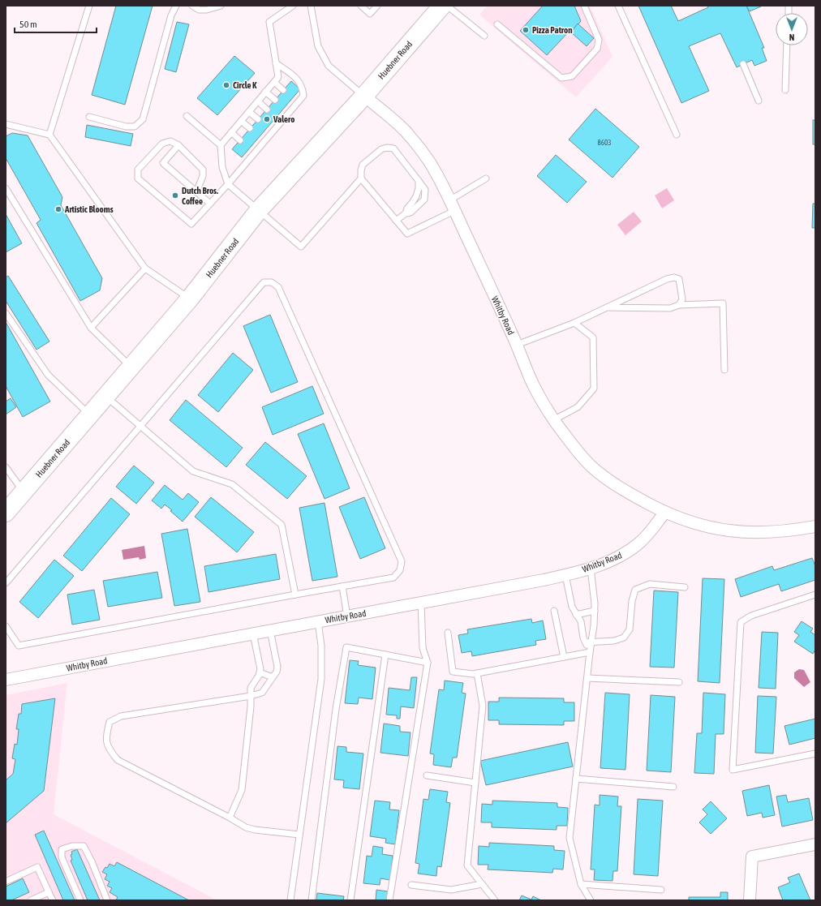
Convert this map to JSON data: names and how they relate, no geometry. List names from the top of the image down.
{
  "streets": {
    "main road": ["Huebner Road"],
    "street": ["Whitby Road"]
  },
  "crossings": [
    ["Huebner Road", "Whitby Road"]
  ],
  "places": [
    "Pizza Patron",
    "Circle K",
    "Valero",
    "Dutch Bros. Coffee",
    "Artistic Blooms"
  ],
  "house_numbers": ["8603"],
  "scale_bar": "50 m",
  "north": "bottom"
}
